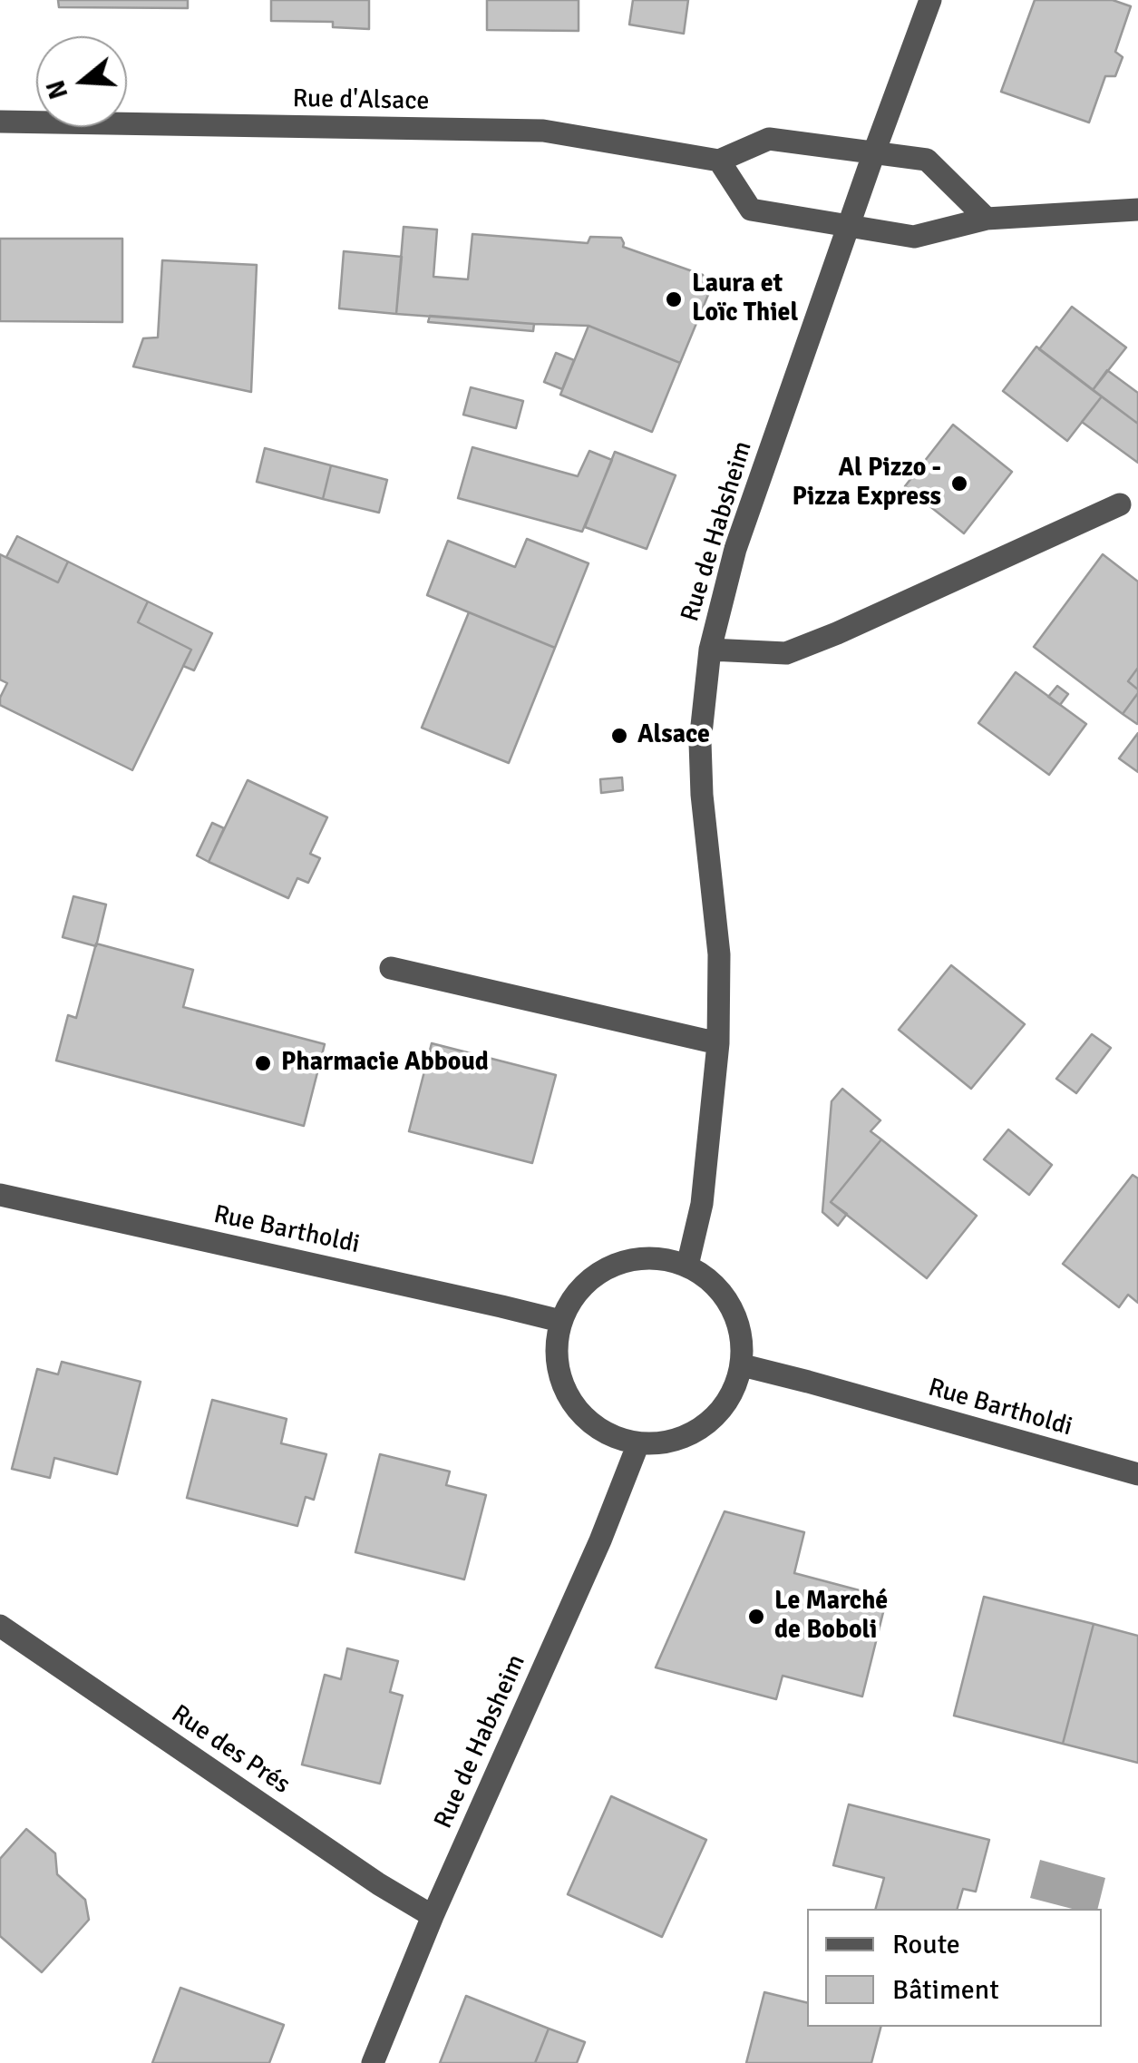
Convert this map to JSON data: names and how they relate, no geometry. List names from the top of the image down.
{
  "streets": {
    "street": [
      "Rue d'Alsace",
      "Rue de Habsheim",
      "Rue Bartholdi",
      "Rue des Prés"
    ]
  },
  "crossings": [
    ["Rue de Habsheim", "Rue Bartholdi"],
    ["Rue de Habsheim", "Rue des Prés"]
  ],
  "places": [
    "Laura et Loïc Thiel",
    "Al Pizzo - Pizza Express",
    "Alsace",
    "Pharmacie Abboud",
    "Le Marché de Boboli"
  ],
  "legend": ["Route", "Bâtiment"],
  "north": "left"
}
